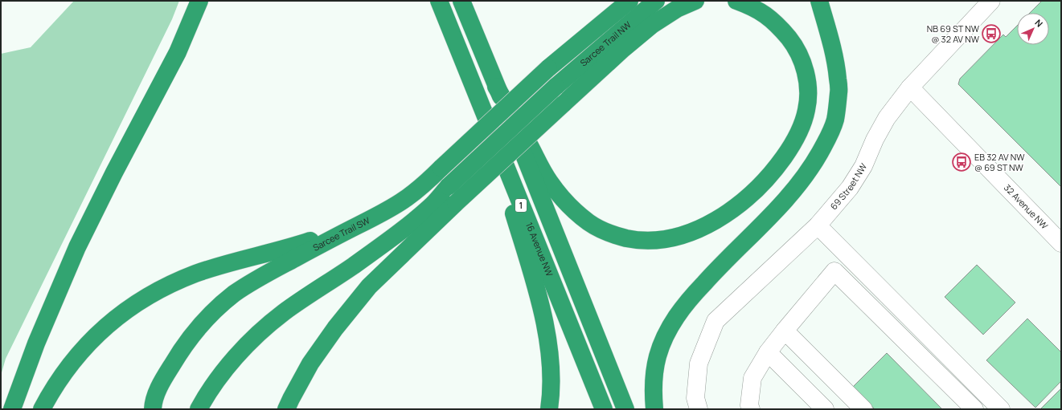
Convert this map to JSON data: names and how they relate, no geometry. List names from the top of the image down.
{
  "streets": {
    "highway": [
      "Sarcee Trail NW",
      "1",
      "Sarcee Trail SW",
      "16 Avenue NW"
    ],
    "street": ["69 Street NW", "32 Avenue NW"]
  },
  "crossings": [
    ["Sarcee Trail NW", "Sarcee Trail SW"],
    ["69 Street NW", "32 Avenue NW"]
  ],
  "places": {
    "bus stop": ["NB 69 ST NW @ 32 AV NW", "EB 32 AV NW @ 69 ST NW"]
  },
  "north": "top right"
}
